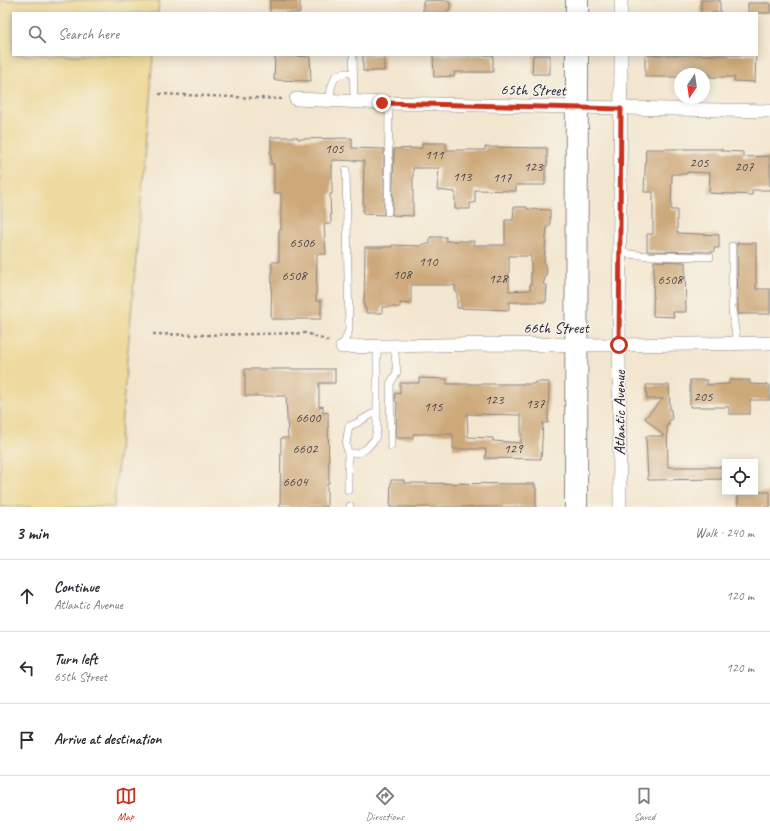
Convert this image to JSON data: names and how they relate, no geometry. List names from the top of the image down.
{
  "streets": {
    "street": ["65th Street", "66th Street", "Atlantic Avenue"]
  },
  "crossings": [
    ["65th Street", "Atlantic Avenue"],
    ["66th Street", "Atlantic Avenue"]
  ],
  "house_numbers": [
    "105",
    "111",
    "205",
    "123",
    "207",
    "113",
    "117",
    "6506",
    "110",
    "108",
    "6508",
    "128",
    "6508",
    "205",
    "123",
    "137",
    "115",
    "6600",
    "6602",
    "129",
    "6604"
  ],
  "north": "bottom",
  "page": {
    "search": "Search here",
    "heading": ["3 min", "Walk · 240 m"],
    "list": [
      ["Continue", "Atlantic Avenue", "120 m"],
      ["Turn left", "65th Street", "120 m"],
      "Arrive at destination"
    ],
    "nav": ["Map", "Directions", "Saved"]
  }
}
